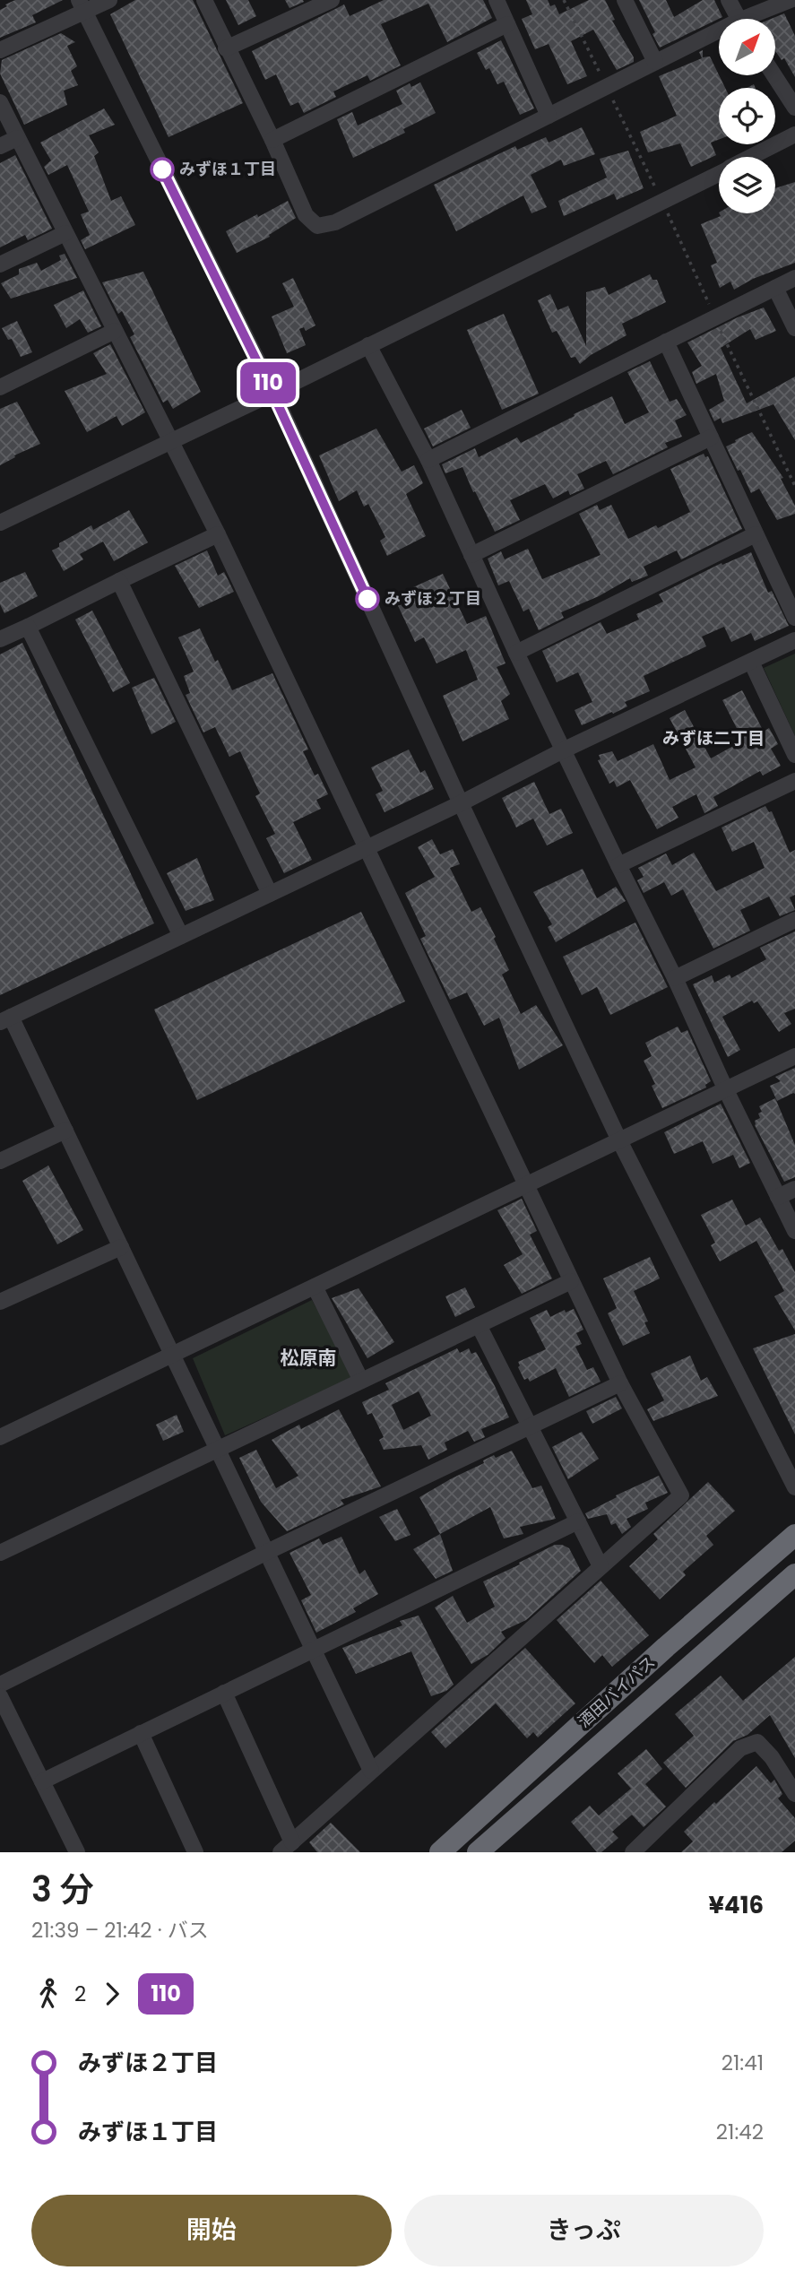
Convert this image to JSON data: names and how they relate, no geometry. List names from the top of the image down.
{
  "streets": {
    "highway": ["酒田バイパス"]
  },
  "districts": ["みずほ二丁目", "松原南"],
  "places": ["みずほ１丁目", "みずほ２丁目"],
  "lines": ["bus line 110"],
  "north": "top right",
  "page": {
    "on_map": "110",
    "heading": ["3 分", "21:39 – 21:42 · バス", "¥416"],
    "legs": ["2", "110"],
    "list": [
      {
        "name": "みずほ２丁目",
        "value": "21:41"
      },
      {
        "name": "みずほ１丁目",
        "value": "21:42"
      }
    ],
    "buttons": ["開始", "きっぷ"]
  }
}
